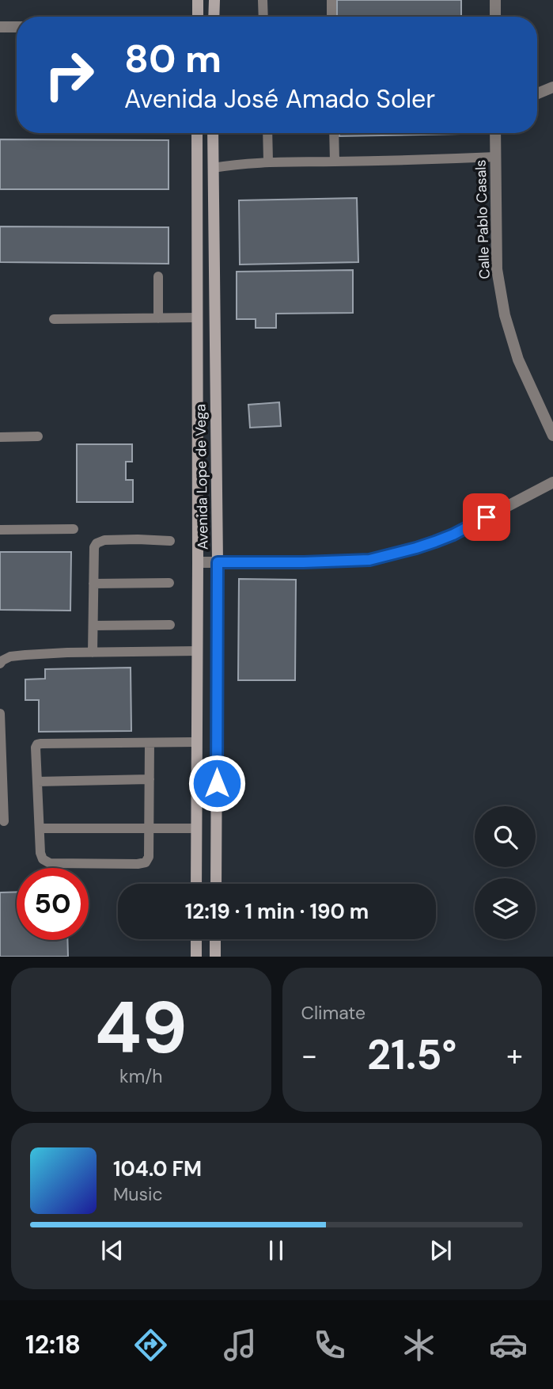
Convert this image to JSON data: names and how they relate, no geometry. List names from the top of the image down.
{
  "streets": {
    "main road": ["Avenida Lope de Vega"],
    "street": ["Calle Pablo Casals"]
  },
  "page": {
    "turn": ["80 m", "Avenida José Amado Soler"],
    "limit": "50",
    "trip": "12:19 · 1 min · 190 m",
    "tile": [
      ["49", "km/h"],
      "Climate"
    ],
    "heat": ["−", "21.5°", "+"],
    "song": ["104.0 FM", "Music"],
    "tabs": "12:18"
  }
}
